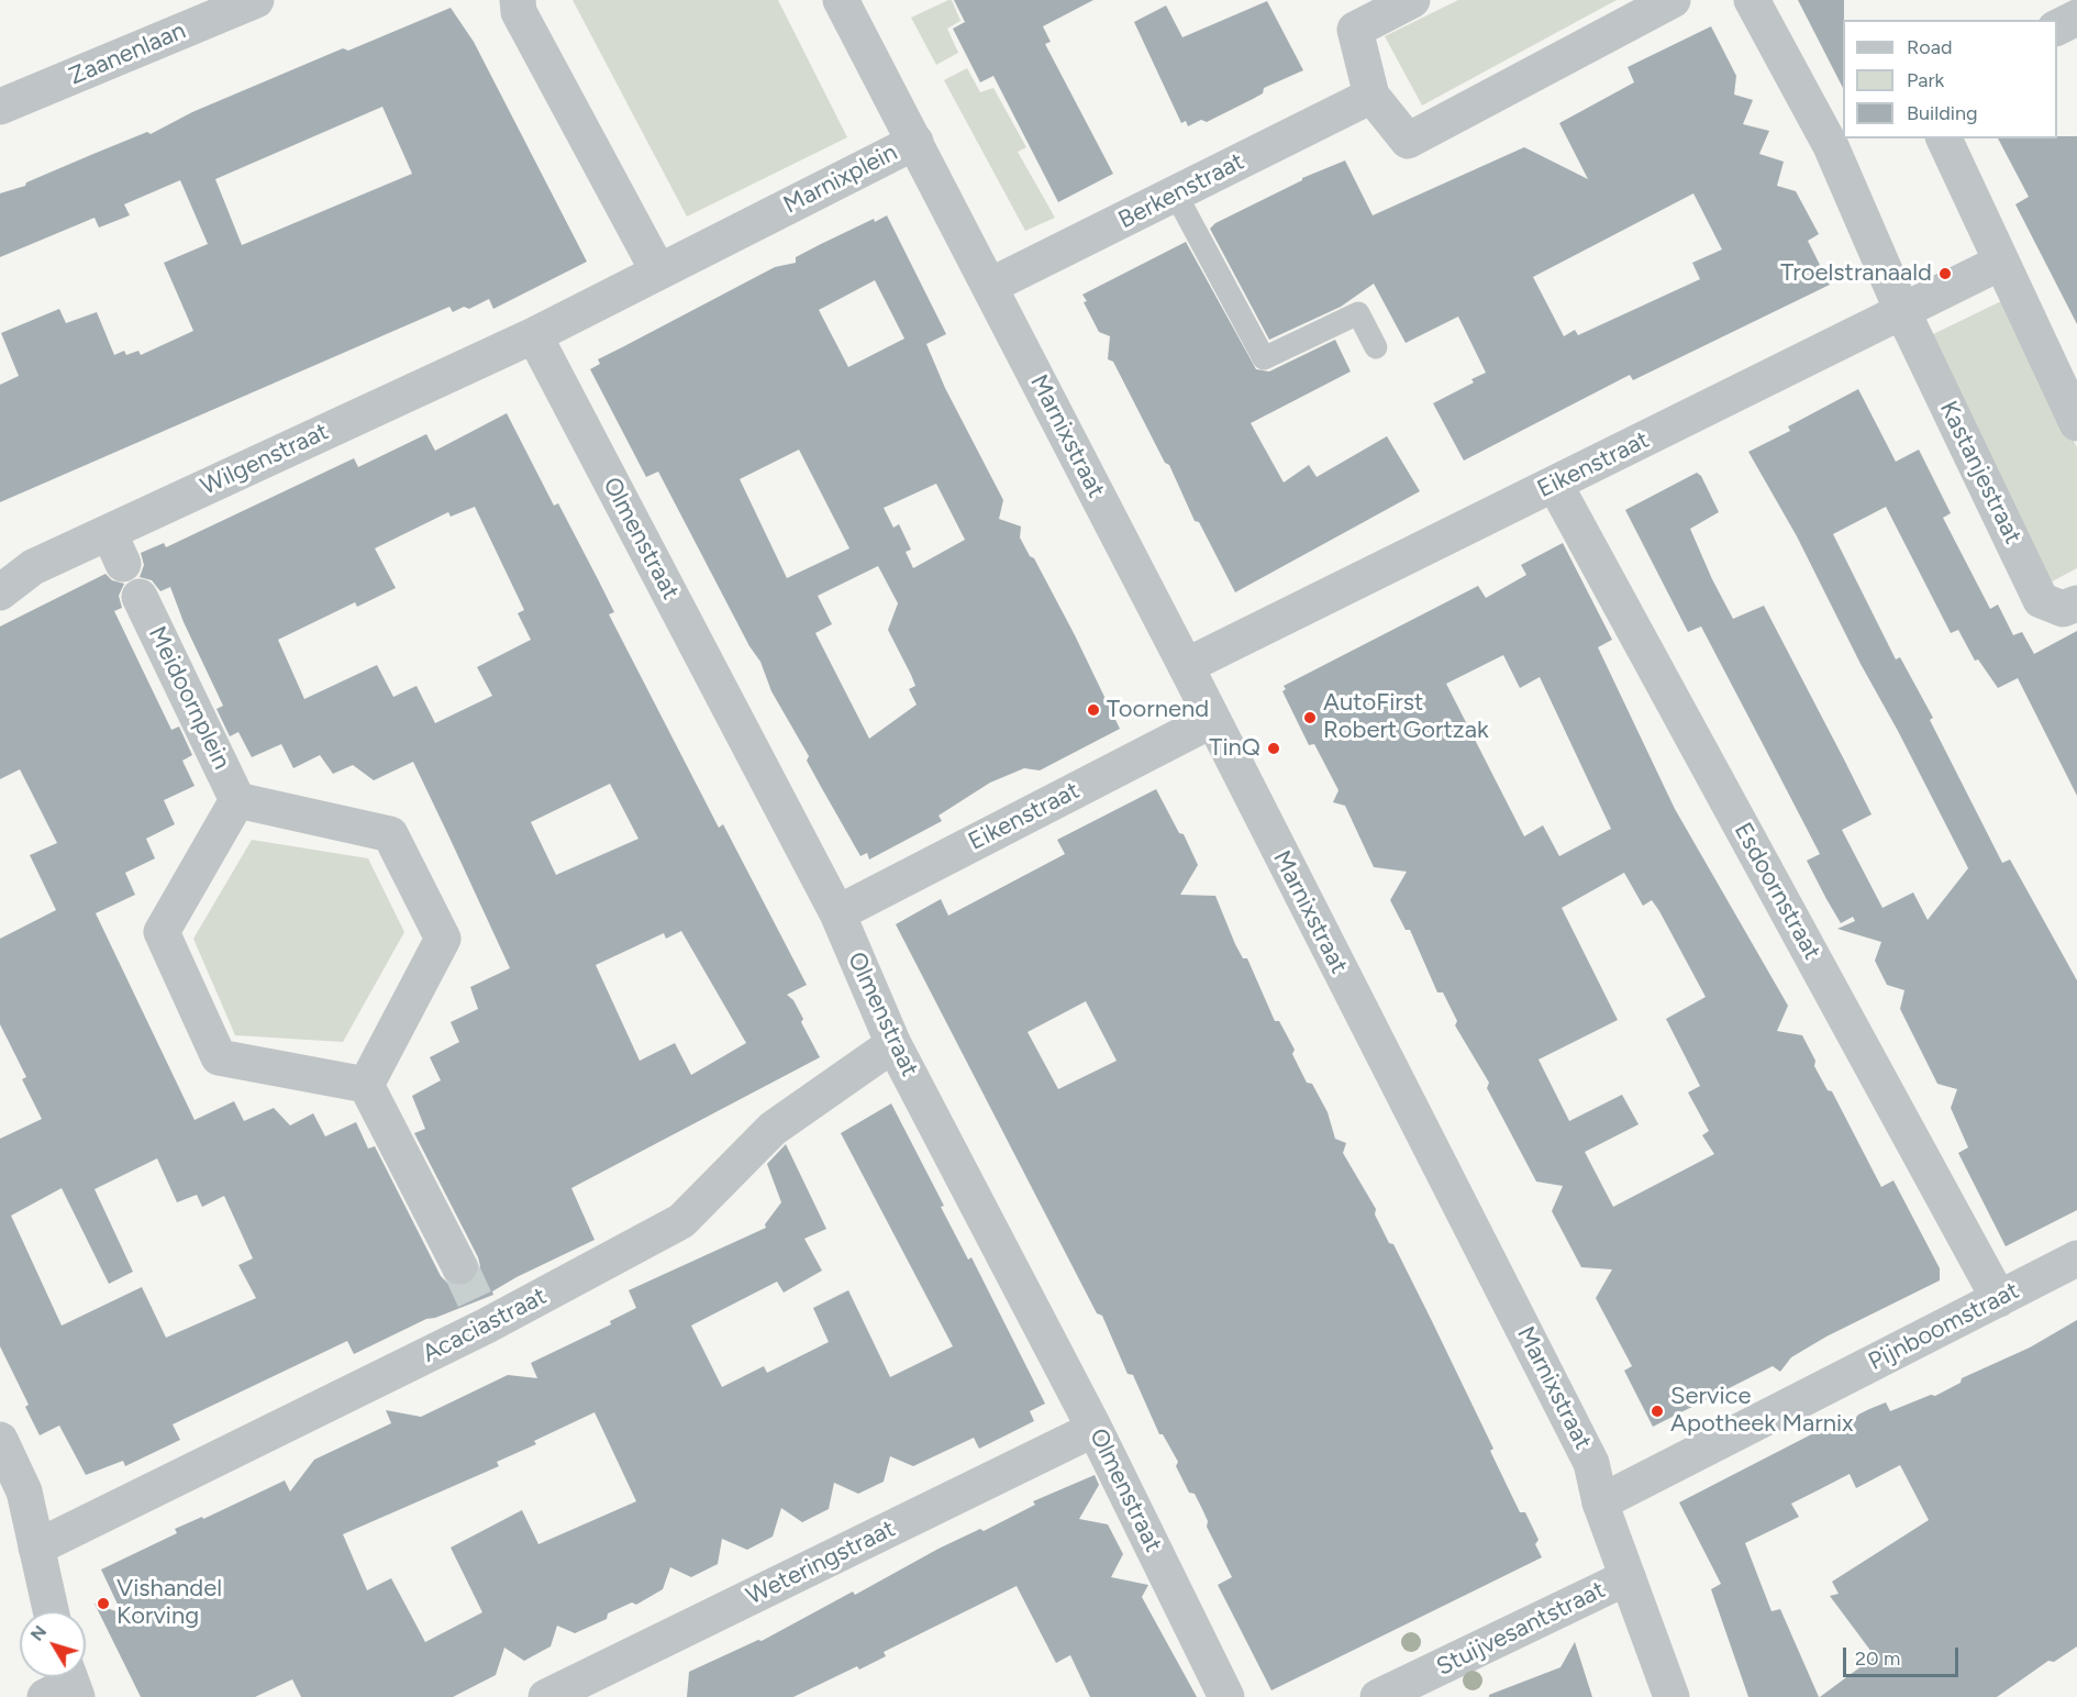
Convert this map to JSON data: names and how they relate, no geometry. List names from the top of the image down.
{
  "streets": {
    "street": [
      "Zaanenlaan",
      "Marnixplein",
      "Berkenstraat",
      "Marnixstraat",
      "Wilgenstraat",
      "Eikenstraat",
      "Kastanjestraat",
      "Olmenstraat",
      "Meidoornplein",
      "Esdoornstraat",
      "Acaciastraat",
      "Pijnboomstraat",
      "Weteringstraat",
      "Stuijvesantstraat"
    ]
  },
  "crossings": [
    ["Marnixplein", "Marnixstraat"],
    ["Marnixplein", "Wilgenstraat"],
    ["Marnixplein", "Olmenstraat"],
    ["Berkenstraat", "Marnixstraat"],
    ["Marnixstraat", "Eikenstraat"],
    ["Marnixstraat", "Pijnboomstraat"],
    ["Marnixstraat", "Stuijvesantstraat"],
    ["Wilgenstraat", "Olmenstraat"],
    ["Eikenstraat", "Kastanjestraat"],
    ["Eikenstraat", "Olmenstraat"],
    ["Eikenstraat", "Esdoornstraat"],
    ["Olmenstraat", "Acaciastraat"],
    ["Olmenstraat", "Weteringstraat"],
    ["Esdoornstraat", "Pijnboomstraat"]
  ],
  "places": [
    "Troelstranaald",
    "Toornend",
    "AutoFirst Robert Gortzak",
    "TinQ",
    "Service Apotheek Marnix",
    "Vishandel Korving"
  ],
  "legend": ["Road", "Park", "Building"],
  "scale_bar": "20 m",
  "north": "top left"
}
